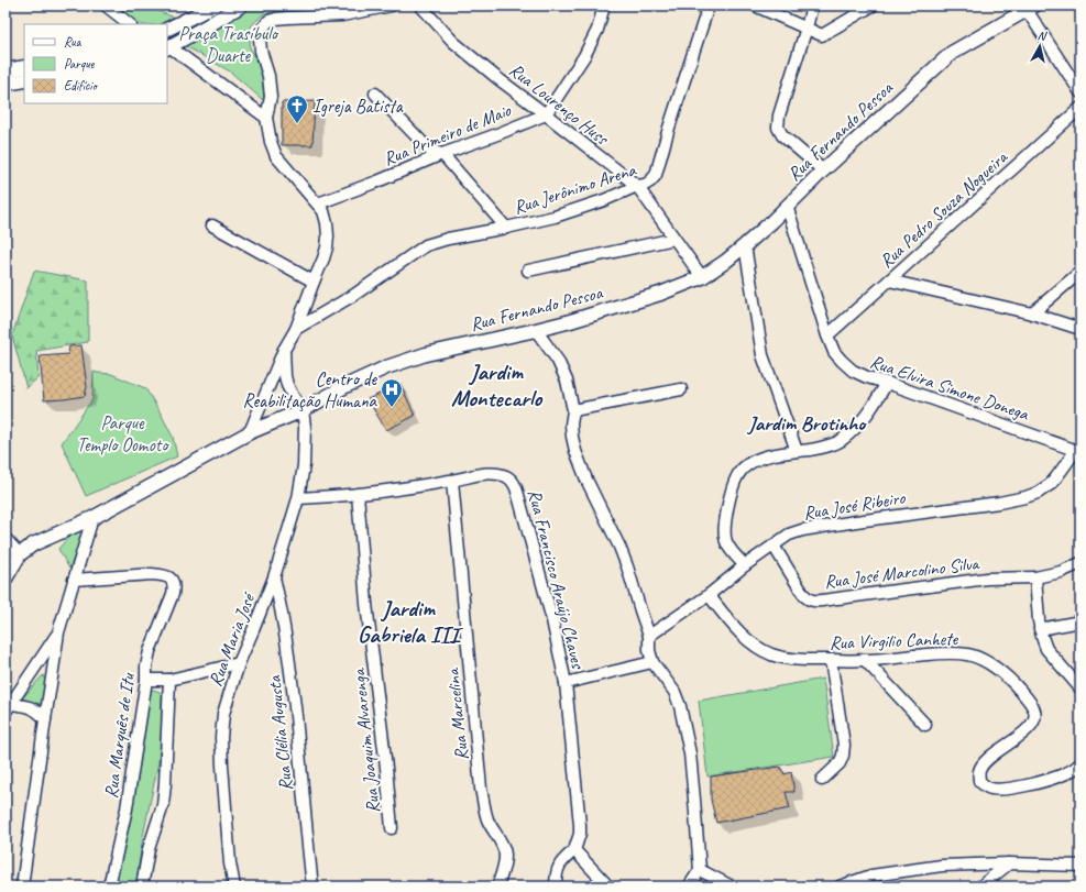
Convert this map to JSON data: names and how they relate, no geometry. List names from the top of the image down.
{
  "streets": {
    "main road": ["Rua Fernando Pessoa"],
    "street": [
      "Rua Lourenço Huss",
      "Rua Primeiro de Maio",
      "Rua Jerônimo Arena",
      "Rua Pedro Souza Nogueira",
      "Rua Elvira Simone Donega",
      "Rua José Ribeiro",
      "Rua José Marcolino Silva",
      "Rua Francisco Araújo Chaves",
      "Rua Maria José",
      "Rua Virgilio Canhete",
      "Rua Marcelina",
      "Rua Clélia Augusta",
      "Rua Marquês de Itu",
      "Rua Joaquim Alvarenga"
    ]
  },
  "crossings": [
    ["Rua Lourenço Huss", "Rua Fernando Pessoa"],
    ["Rua Lourenço Huss", "Rua Primeiro de Maio"],
    ["Rua Lourenço Huss", "Rua Jerônimo Arena"],
    ["Rua Fernando Pessoa", "Rua Elvira Simone Donega"],
    ["Rua Fernando Pessoa", "Rua Maria José"],
    ["Rua Pedro Souza Nogueira", "Rua Elvira Simone Donega"],
    ["Rua Elvira Simone Donega", "Rua José Ribeiro"],
    ["Rua José Ribeiro", "Rua José Marcolino Silva"],
    ["Rua José Ribeiro", "Rua Virgilio Canhete"],
    ["Rua Francisco Araújo Chaves", "Rua Maria José"],
    ["Rua Francisco Araújo Chaves", "Rua Marcelina"],
    ["Rua Francisco Araújo Chaves", "Rua Joaquim Alvarenga"],
    ["Rua Maria José", "Rua Clélia Augusta"]
  ],
  "districts": ["Jardim Montecarlo", "Jardim Brotinho", "Jardim Gabriela III"],
  "parks": ["Praça Trasíbulo Duarte", "Parque Templo Oomoto"],
  "places": {
    "church": ["Igreja Batista"],
    "hospital": ["Centro de Reabilitação Humana"]
  },
  "legend": ["Rua", "Parque", "Edifício"],
  "north": "top"
}
